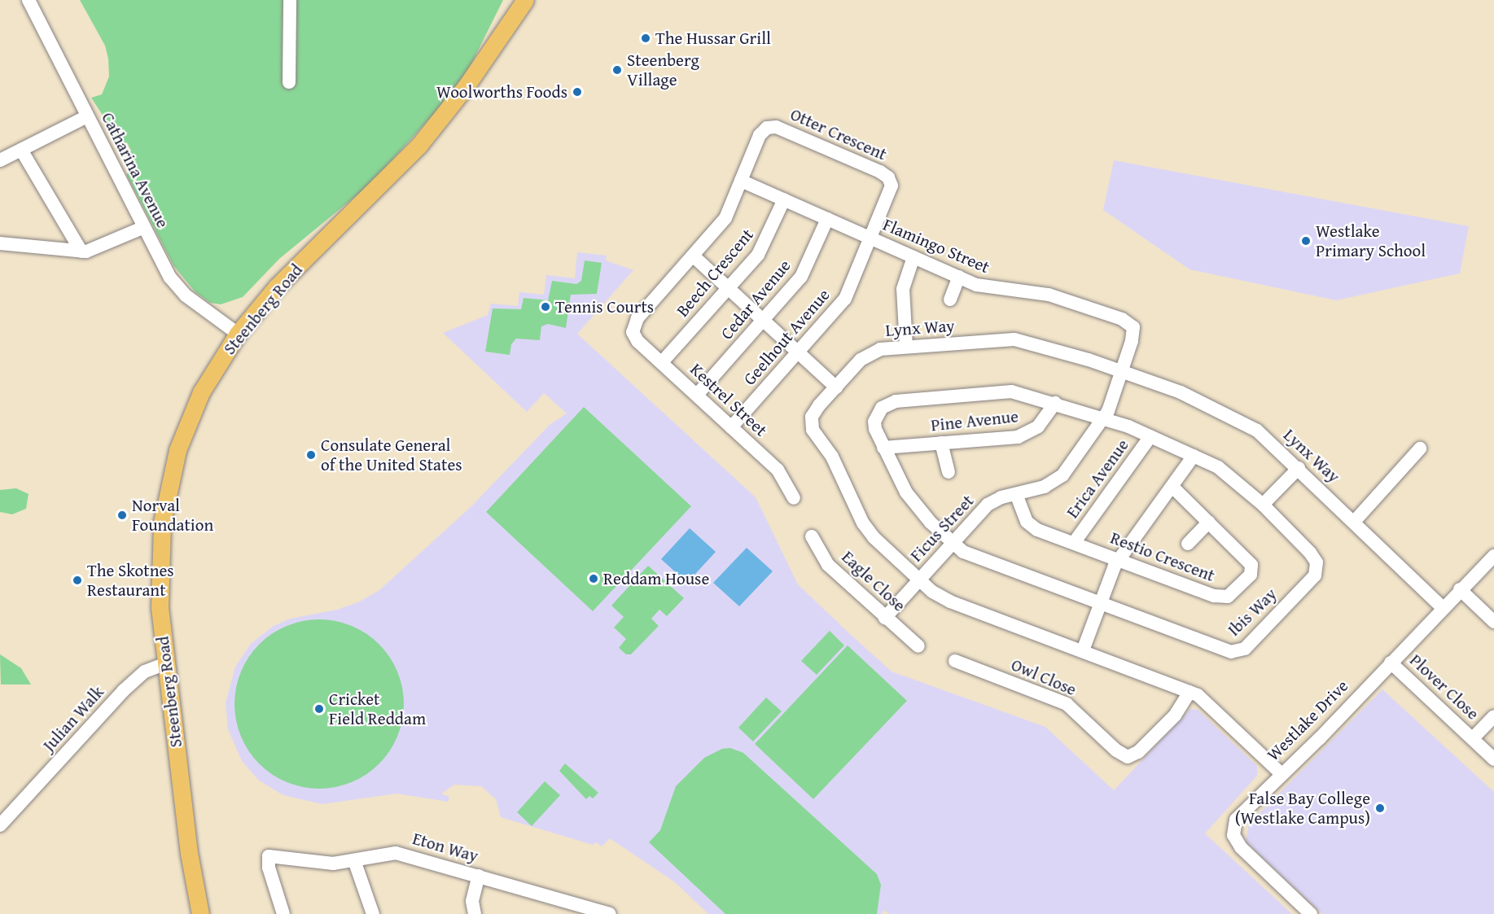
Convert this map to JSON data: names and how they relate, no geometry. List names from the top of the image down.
{
  "streets": {
    "main road": ["Steenberg Road"],
    "street": [
      "Otter Crescent",
      "Catharina Avenue",
      "Flamingo Street",
      "Beech Crescent",
      "Cedar Avenue",
      "Lynx Way",
      "Geelhout Avenue",
      "Kestrel Street",
      "Pine Avenue",
      "Erica Avenue",
      "Ficus Street",
      "Restio Crescent",
      "Eagle Close",
      "Ibis Way",
      "Owl Close",
      "Plover Close",
      "Julian Walk",
      "Westlake Drive",
      "Eton Way"
    ]
  },
  "crossings": [
    ["Otter Crescent", "Flamingo Street"],
    ["Otter Crescent", "Geelhout Avenue"],
    ["Catharina Avenue", "Steenberg Road"],
    ["Flamingo Street", "Beech Crescent"],
    ["Flamingo Street", "Cedar Avenue"],
    ["Flamingo Street", "Lynx Way"],
    ["Flamingo Street", "Geelhout Avenue"],
    ["Flamingo Street", "Ficus Street"],
    ["Beech Crescent", "Kestrel Street"],
    ["Cedar Avenue", "Kestrel Street"],
    ["Steenberg Road", "Julian Walk"],
    ["Lynx Way", "Ficus Street"],
    ["Lynx Way", "Owl Close"],
    ["Lynx Way", "Westlake Drive"],
    ["Geelhout Avenue", "Kestrel Street"],
    ["Pine Avenue", "Ibis Way"],
    ["Erica Avenue", "Restio Crescent"],
    ["Erica Avenue", "Ibis Way"],
    ["Ficus Street", "Restio Crescent"],
    ["Ficus Street", "Eagle Close"],
    ["Ficus Street", "Ibis Way"],
    ["Plover Close", "Westlake Drive"]
  ],
  "places": [
    "The Hussar Grill",
    "Steenberg Village",
    "Woolworths Foods",
    "Westlake Primary School",
    "Tennis Courts",
    "Consulate General of the United States",
    "Norval Foundation",
    "Reddam House",
    "The Skotnes Restaurant",
    "Cricket Field Reddam",
    "False Bay College (Westlake Campus)"
  ]
}
